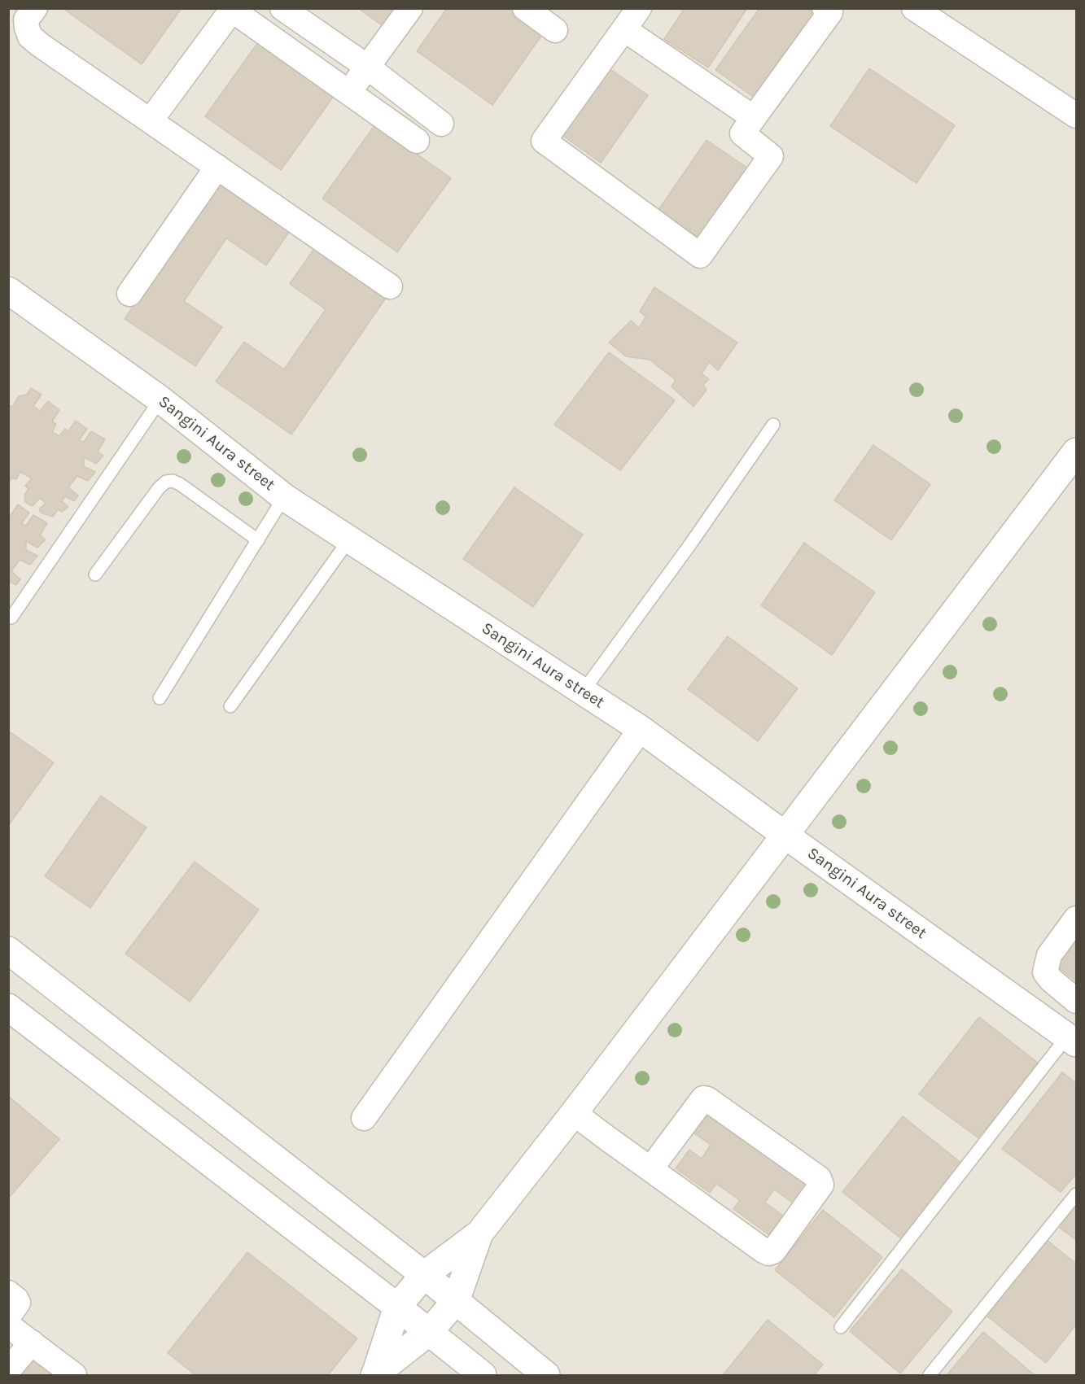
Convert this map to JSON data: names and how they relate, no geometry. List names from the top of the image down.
{
  "streets": {
    "street": ["Sangini Aura street"]
  }
}
